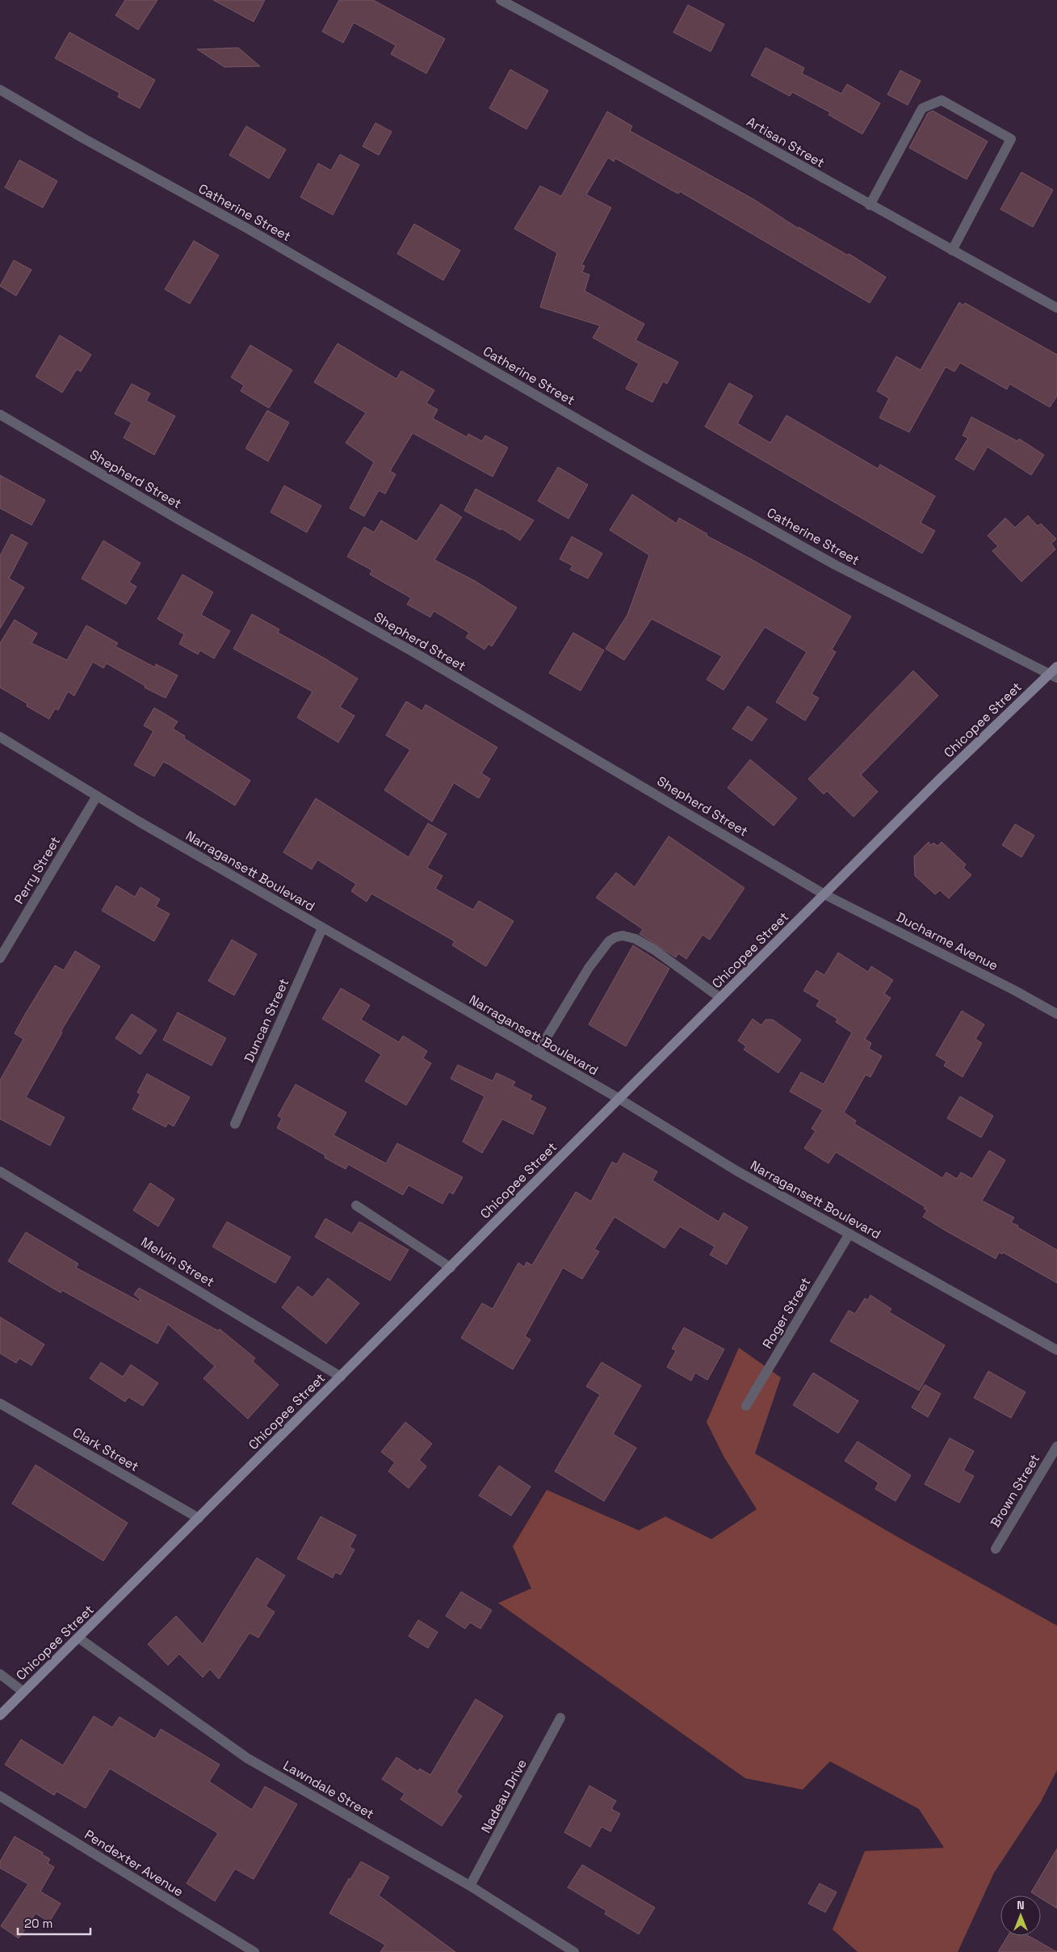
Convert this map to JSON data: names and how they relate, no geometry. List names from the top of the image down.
{
  "streets": {
    "main road": ["Chicopee Street"],
    "street": [
      "Artisan Street",
      "Catherine Street",
      "Shepherd Street",
      "Perry Street",
      "Narragansett Boulevard",
      "Ducharme Avenue",
      "Duncan Street",
      "Melvin Street",
      "Roger Street",
      "Clark Street",
      "Brown Street",
      "Lawndale Street",
      "Nadeau Drive",
      "Pendexter Avenue"
    ]
  },
  "crossings": [
    ["Catherine Street", "Chicopee Street"],
    ["Shepherd Street", "Chicopee Street"],
    ["Shepherd Street", "Ducharme Avenue"],
    ["Chicopee Street", "Narragansett Boulevard"],
    ["Chicopee Street", "Ducharme Avenue"],
    ["Chicopee Street", "Melvin Street"],
    ["Chicopee Street", "Clark Street"],
    ["Chicopee Street", "Lawndale Street"],
    ["Perry Street", "Narragansett Boulevard"],
    ["Narragansett Boulevard", "Duncan Street"],
    ["Narragansett Boulevard", "Roger Street"],
    ["Lawndale Street", "Nadeau Drive"]
  ],
  "scale_bar": "20 m",
  "north": "top"
}
